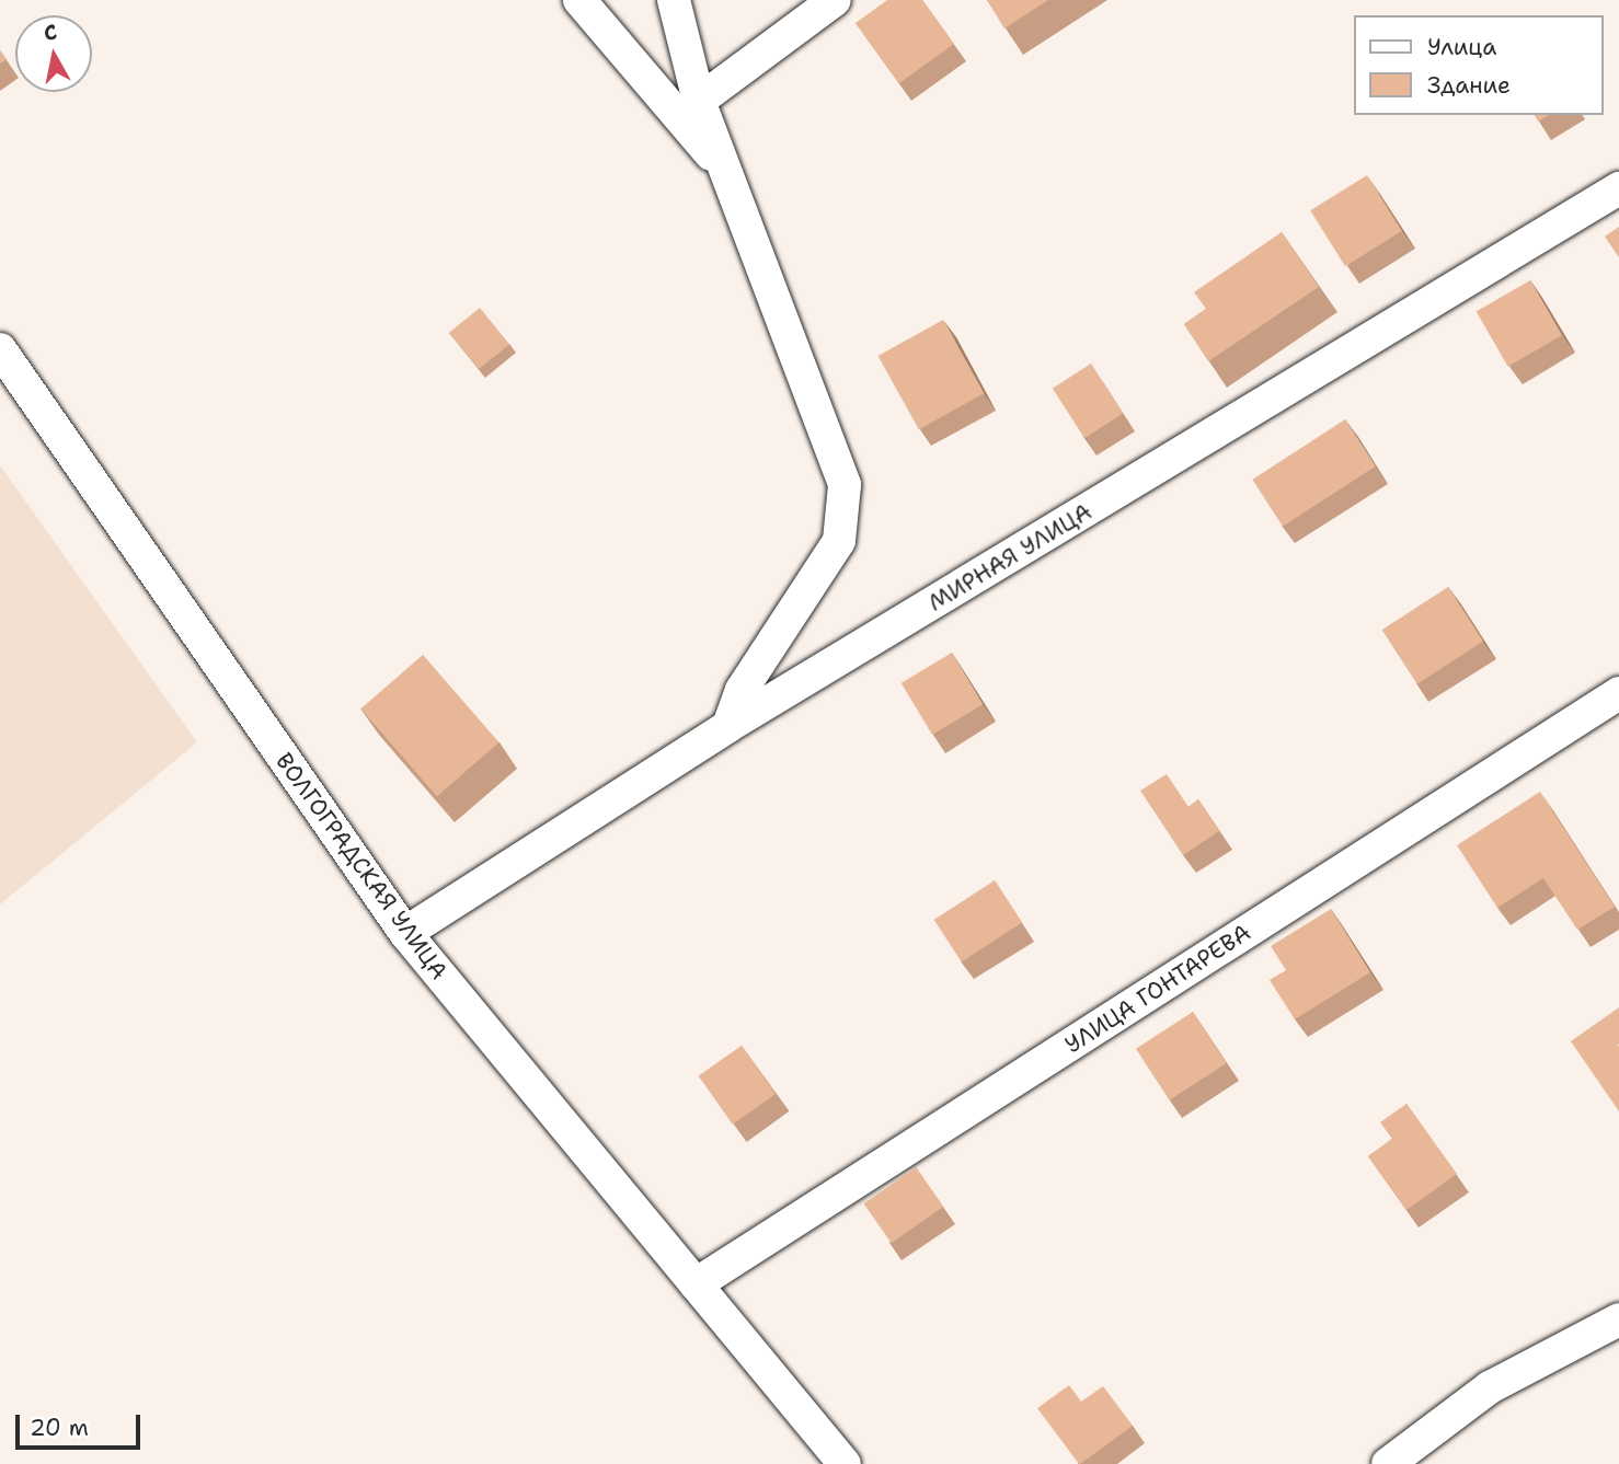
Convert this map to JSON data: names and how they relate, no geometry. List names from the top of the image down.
{
  "streets": {
    "street": ["МИРНАЯ УЛИЦА", "ВОЛГОГРАДСКАЯ УЛИЦА", "УЛИЦА ГОНТАРЕВА"]
  },
  "crossings": [
    ["МИРНАЯ УЛИЦА", "ВОЛГОГРАДСКАЯ УЛИЦА"],
    ["ВОЛГОГРАДСКАЯ УЛИЦА", "УЛИЦА ГОНТАРЕВА"]
  ],
  "legend": ["Улица", "Здание"],
  "scale_bar": "20 m",
  "north": "top"
}
